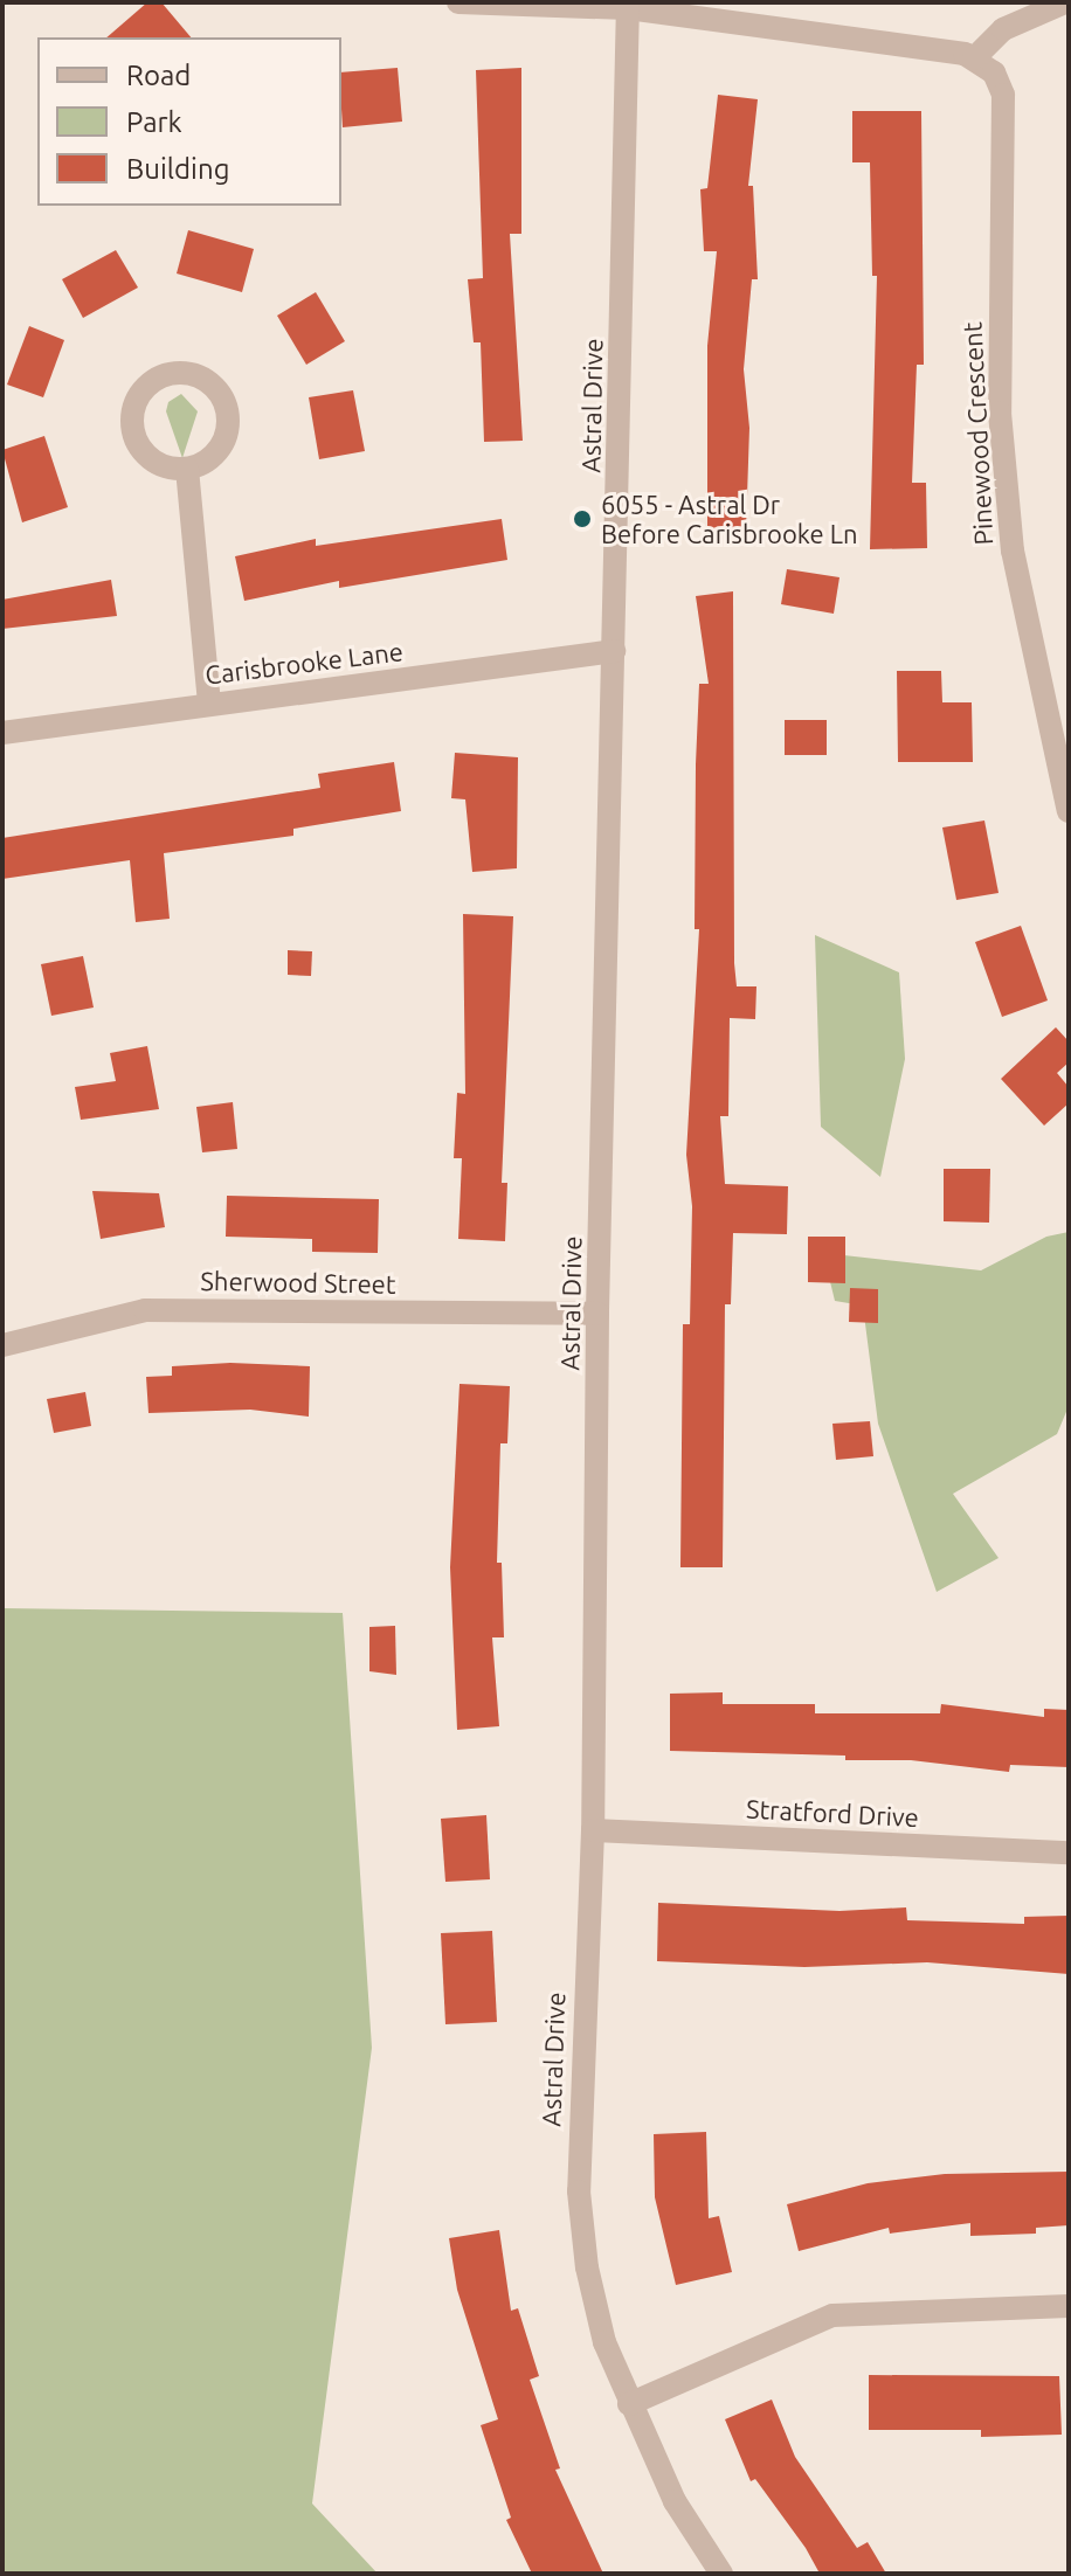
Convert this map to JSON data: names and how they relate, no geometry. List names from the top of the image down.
{
  "streets": {
    "street": [
      "Astral Drive",
      "Pinewood Crescent",
      "Carisbrooke Lane",
      "Sherwood Street",
      "Stratford Drive"
    ]
  },
  "crossings": [
    ["Astral Drive", "Carisbrooke Lane"],
    ["Astral Drive", "Sherwood Street"],
    ["Astral Drive", "Stratford Drive"]
  ],
  "places": ["6055 - Astral Dr Before Carisbrooke Ln"],
  "legend": ["Road", "Park", "Building"]
}
